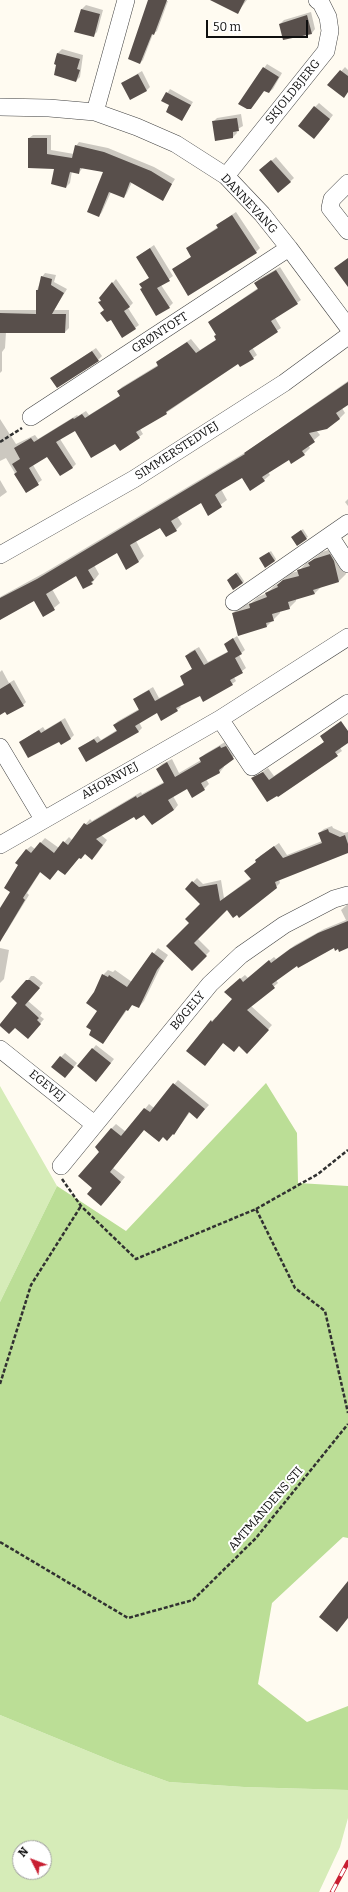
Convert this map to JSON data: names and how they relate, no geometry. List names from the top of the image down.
{
  "streets": {
    "street": [
      "SKJOLDBJERG",
      "DANNEVANG",
      "GRØNTOFT",
      "SIMMERSTEDVEJ",
      "AHORNVEJ",
      "BØGELY",
      "EGEVEJ"
    ],
    "path": ["AMTMANDENS STI"]
  },
  "crossings": [
    ["SKJOLDBJERG", "DANNEVANG"],
    ["DANNEVANG", "GRØNTOFT"],
    ["BØGELY", "EGEVEJ"]
  ],
  "scale_bar": "50 m",
  "north": "top left"
}
